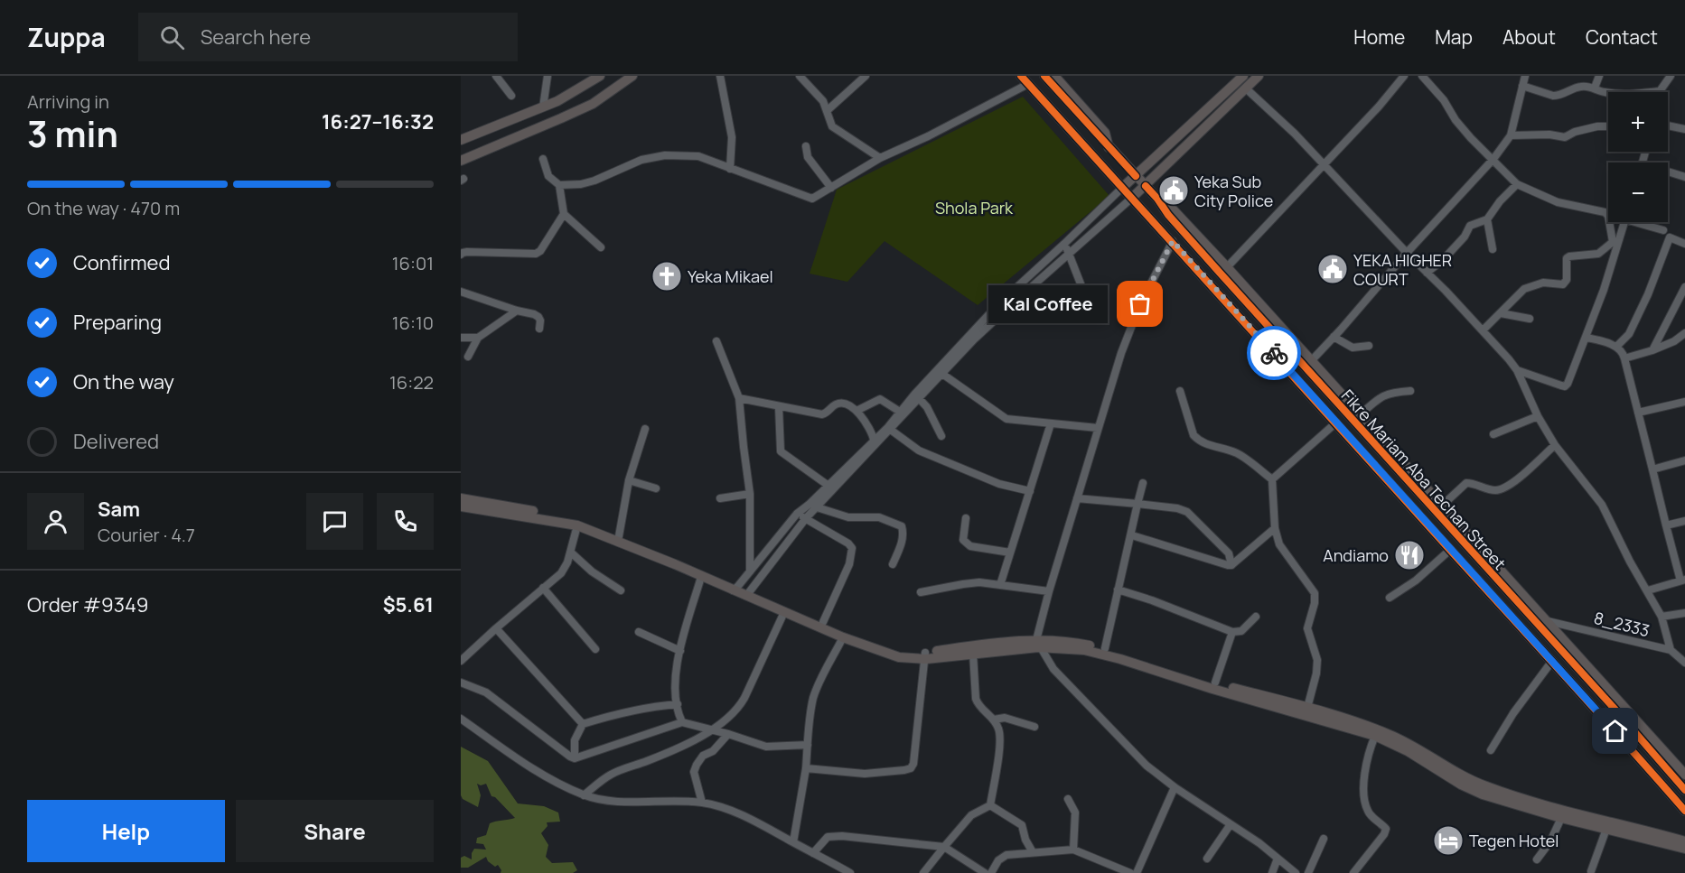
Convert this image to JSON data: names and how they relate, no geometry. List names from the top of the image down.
{
  "streets": {
    "main road": ["Fikre Mariam Aba Techan Street"],
    "street": ["8_2333"]
  },
  "parks": ["Shola Park"],
  "places": {
    "public building": ["Yeka Sub City Police", "YEKA HIGHER COURT"],
    "church": ["Yeka Mikael"],
    "other": ["Kal Coffee"],
    "restaurant": ["Andiamo"],
    "hotel": ["Tegen Hotel"]
  },
  "page": {
    "header": "Zuppa",
    "search": "Search here",
    "nav": [
      "Home",
      "Map",
      "About",
      "Contact"
    ],
    "heading": ["3 min", "Arriving in", "16:27–16:32"],
    "panel": [
      "Sam",
      "Courier · 4.7",
      "Order #9349",
      "$5.61"
    ],
    "map_buttons": ["+", "−"],
    "bar": "On the way · 470 m",
    "list": [
      ["Confirmed", "16:01"],
      ["Preparing", "16:10"],
      ["On the way", "16:22"],
      "Delivered"
    ],
    "bubble": "Kal Coffee",
    "buttons": ["Help", "Share"]
  }
}
